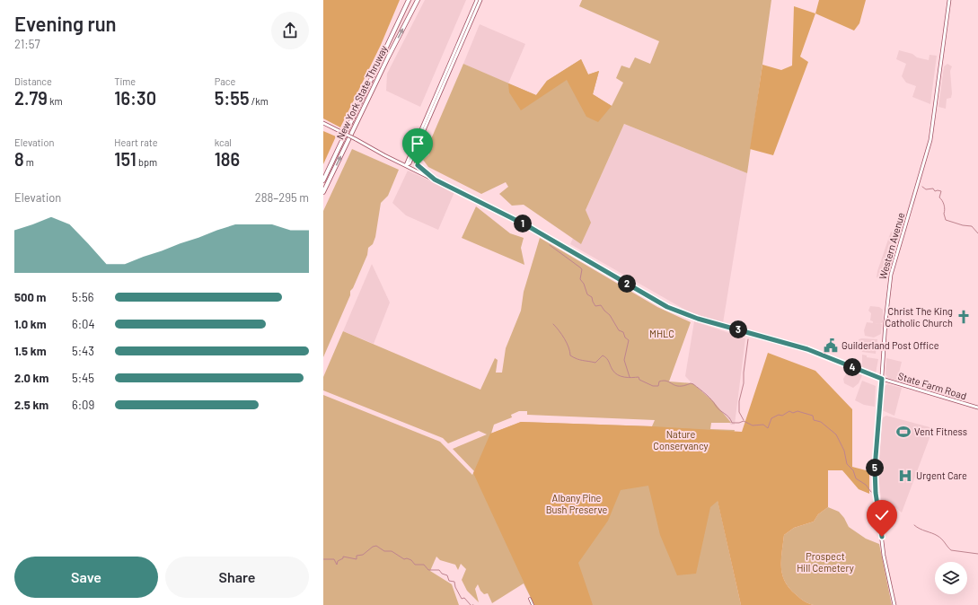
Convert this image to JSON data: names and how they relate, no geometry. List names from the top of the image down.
{
  "streets": {
    "highway": ["New York State Thruway"],
    "main road": ["Western Avenue", "State Farm Road"]
  },
  "crossings": [
    ["Western Avenue", "State Farm Road"]
  ],
  "parks": [
    "MHLC",
    "Nature Conservancy",
    "Albany Pine Bush Preserve",
    "Prospect Hill Cemetery"
  ],
  "places": {
    "church": ["Christ The King Catholic Church"],
    "public building": ["Guilderland Post Office"],
    "sports": ["Vent Fitness"],
    "hospital": ["Urgent Care"]
  },
  "page": {
    "heading": ["Evening run", "21:57"],
    "stats": [
      ["Distance", "2.79 km"],
      ["Time", "16:30"],
      ["Pace", "5:55 /km"],
      ["Elevation", "8 m"],
      ["Heart rate", "151 bpm"],
      ["kcal", "186"]
    ],
    "chart": ["Elevation", "288–295 m"],
    "pins": [
      "1",
      "2",
      "3",
      "4",
      "5"
    ],
    "list": [
      {
        "name": "500 m",
        "note": "5:56"
      },
      {
        "name": "1.0 km",
        "note": "6:04"
      },
      {
        "name": "1.5 km",
        "note": "5:43"
      },
      {
        "name": "2.0 km",
        "note": "5:45"
      },
      {
        "name": "2.5 km",
        "note": "6:09"
      }
    ],
    "buttons": ["Save", "Share"]
  }
}
